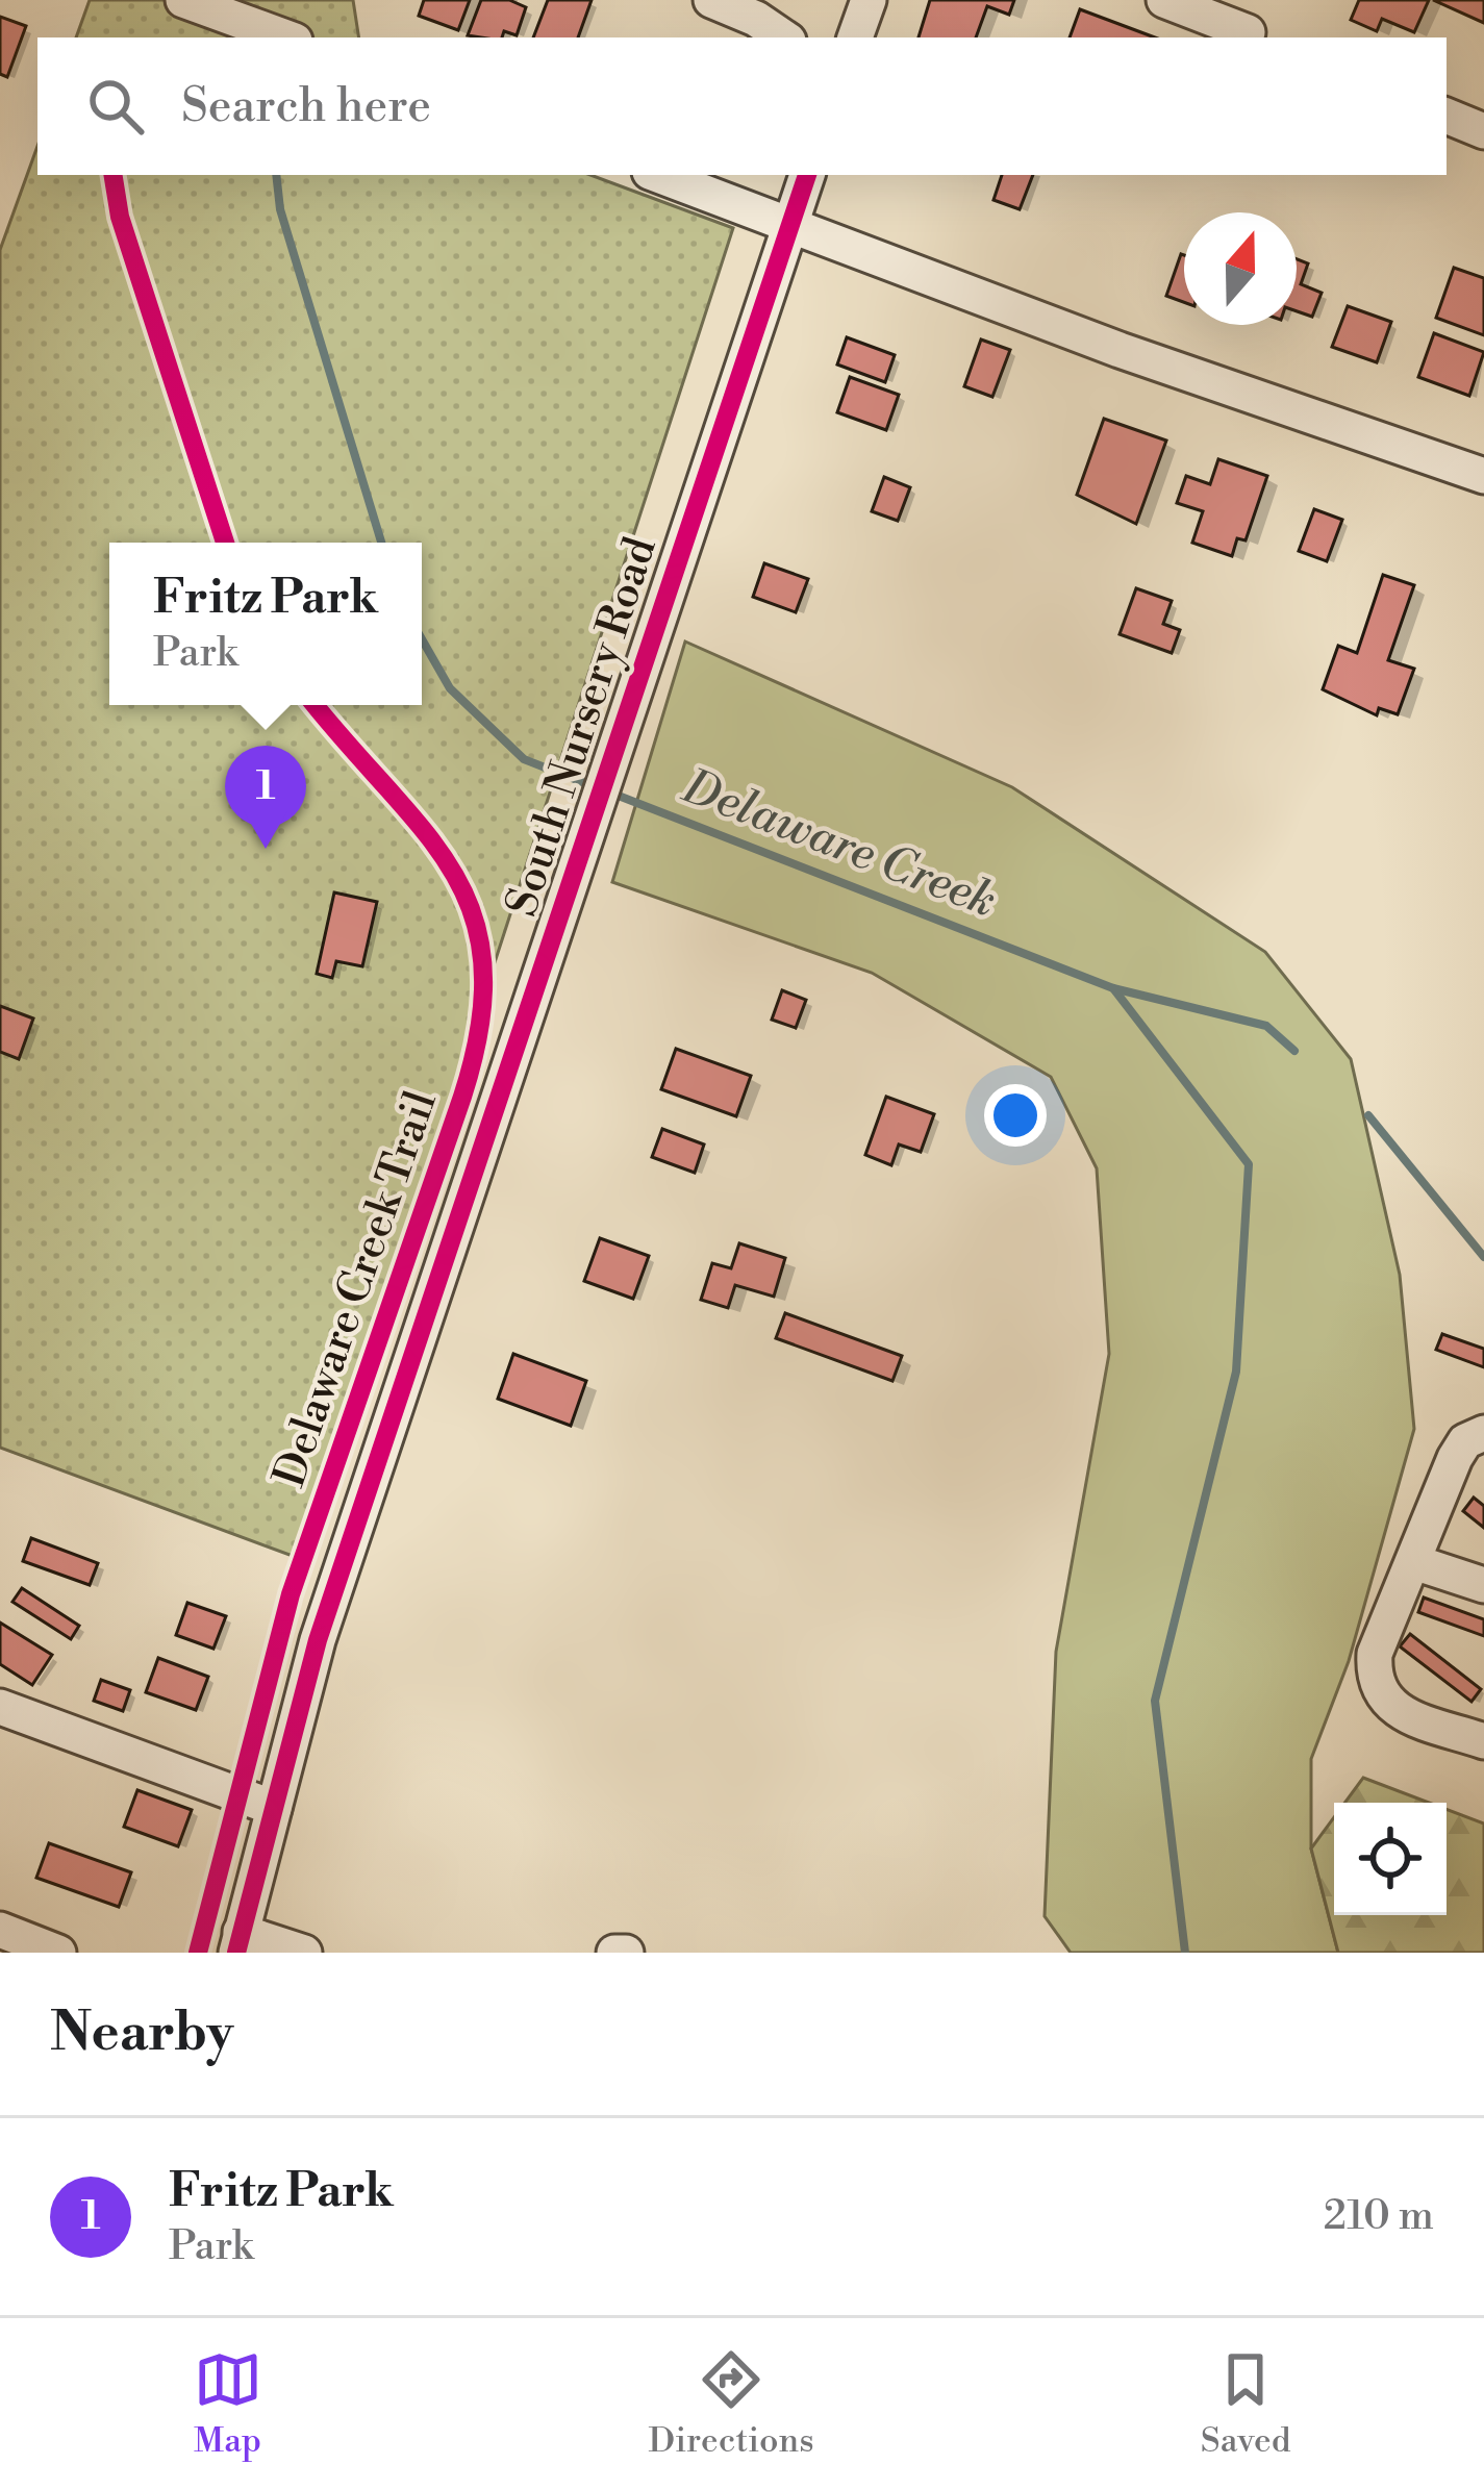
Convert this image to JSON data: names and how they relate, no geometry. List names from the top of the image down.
{
  "streets": {
    "street": ["South Nursery Road"],
    "cycle path": ["Delaware Creek Trail"]
  },
  "water": ["Delaware Creek"],
  "north": "top",
  "page": {
    "search": "Search here",
    "popup": ["Fritz Park", "Park"],
    "pins": "1",
    "heading": "Nearby",
    "list": [
      {
        "mark": "1",
        "name": "Fritz Park",
        "note": "Park",
        "value": "210 m"
      }
    ],
    "nav": ["Map", "Directions", "Saved"]
  }
}
